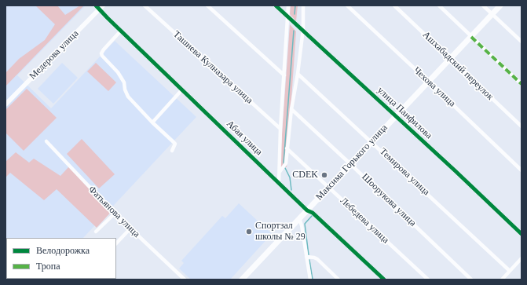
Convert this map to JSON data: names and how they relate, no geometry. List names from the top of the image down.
{
  "streets": {
    "main road": ["Медерова улица", "Максима Горького улица"],
    "street": [
      "Ашхабадский переулок",
      "Ташиева Кулназара улица",
      "Чехова улица",
      "улица Панфилова",
      "Абая улица",
      "Темирова улица",
      "Шоорукова улица",
      "Фатьянова улица",
      "Лебедева улица"
    ]
  },
  "crossings": [
    ["Медерова улица", "Абая улица"],
    ["Ашхабадский переулок", "Максима Горького улица"],
    ["Чехова улица", "Максима Горького улица"],
    ["улица Панфилова", "Максима Горького улица"],
    ["Абая улица", "Максима Горького улица"],
    ["Максима Горького улица", "Темирова улица"],
    ["Максима Горького улица", "Шоорукова улица"],
    ["Максима Горького улица", "Лебедева улица"]
  ],
  "places": ["CDEK", "Спортзал школы № 29"],
  "legend": ["Велодорожка", "Тропа"]
}
